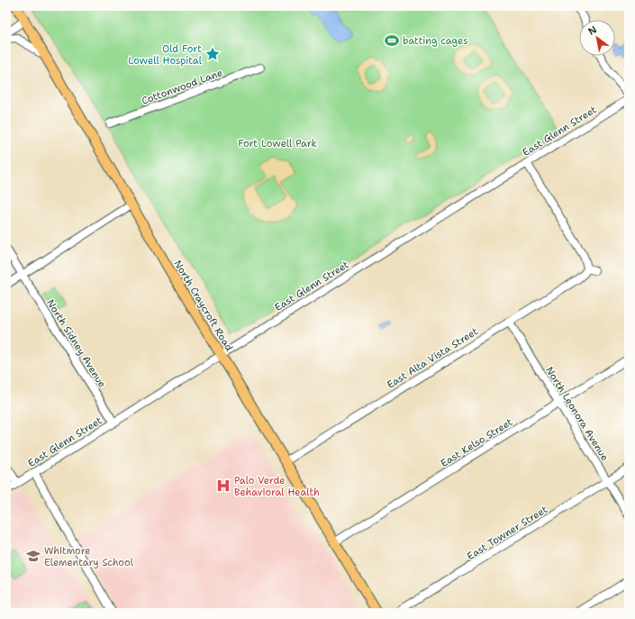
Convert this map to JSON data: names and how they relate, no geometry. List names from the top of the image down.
{
  "streets": {
    "main road": ["North Craycroft Road"],
    "street": [
      "Cottonwood Lane",
      "East Glenn Street",
      "North Sidney Avenue",
      "East Alta Vista Street",
      "North Leonora Avenue",
      "East Kelso Street",
      "East Towner Street"
    ]
  },
  "crossings": [
    ["East Glenn Street", "North Craycroft Road"],
    ["East Glenn Street", "North Sidney Avenue"],
    ["North Craycroft Road", "East Alta Vista Street"],
    ["North Craycroft Road", "East Kelso Street"],
    ["East Alta Vista Street", "North Leonora Avenue"],
    ["North Leonora Avenue", "East Kelso Street"],
    ["North Leonora Avenue", "East Towner Street"]
  ],
  "parks": ["Fort Lowell Park"],
  "places": {
    "sports": ["batting cages"],
    "place": ["Old Fort Lowell Hospital"],
    "hospital": ["Palo Verde Behavioral Health"],
    "school or university": ["Whitmore Elementary School"]
  },
  "north": "top left"
}
